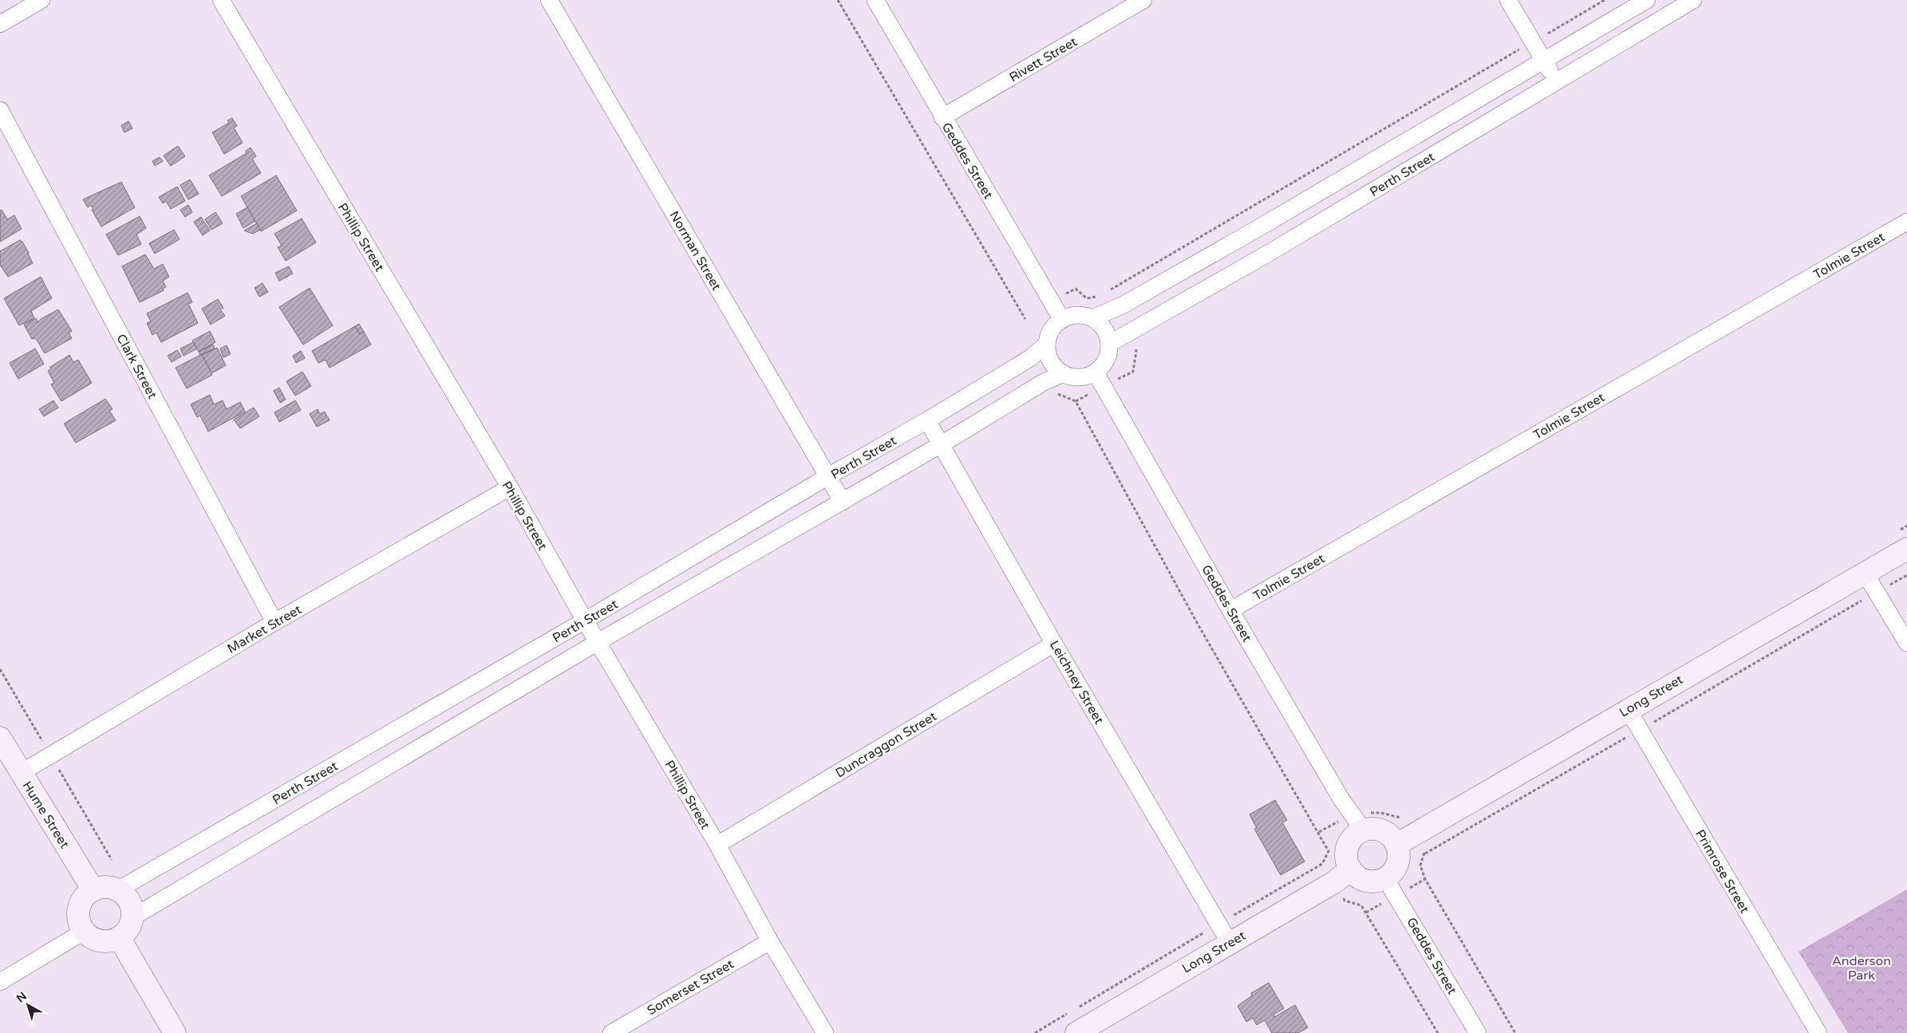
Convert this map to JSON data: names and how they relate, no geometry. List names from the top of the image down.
{
  "streets": {
    "street": [
      "Rivett Street",
      "Geddes Street",
      "Perth Street",
      "Phillip Street",
      "Norman Street",
      "Tolmie Street",
      "Clark Street",
      "Market Street",
      "Leichney Street",
      "Long Street",
      "Duncraggon Street",
      "Hume Street",
      "Primrose Street",
      "Somerset Street"
    ]
  },
  "crossings": [
    ["Rivett Street", "Geddes Street"],
    ["Geddes Street", "Perth Street"],
    ["Geddes Street", "Tolmie Street"],
    ["Perth Street", "Phillip Street"],
    ["Perth Street", "Norman Street"],
    ["Perth Street", "Leichney Street"],
    ["Perth Street", "Hume Street"],
    ["Phillip Street", "Market Street"],
    ["Phillip Street", "Duncraggon Street"],
    ["Phillip Street", "Somerset Street"],
    ["Clark Street", "Market Street"],
    ["Market Street", "Hume Street"],
    ["Leichney Street", "Long Street"],
    ["Leichney Street", "Duncraggon Street"],
    ["Long Street", "Primrose Street"]
  ],
  "parks": ["Anderson Park"],
  "north": "top left"
}
